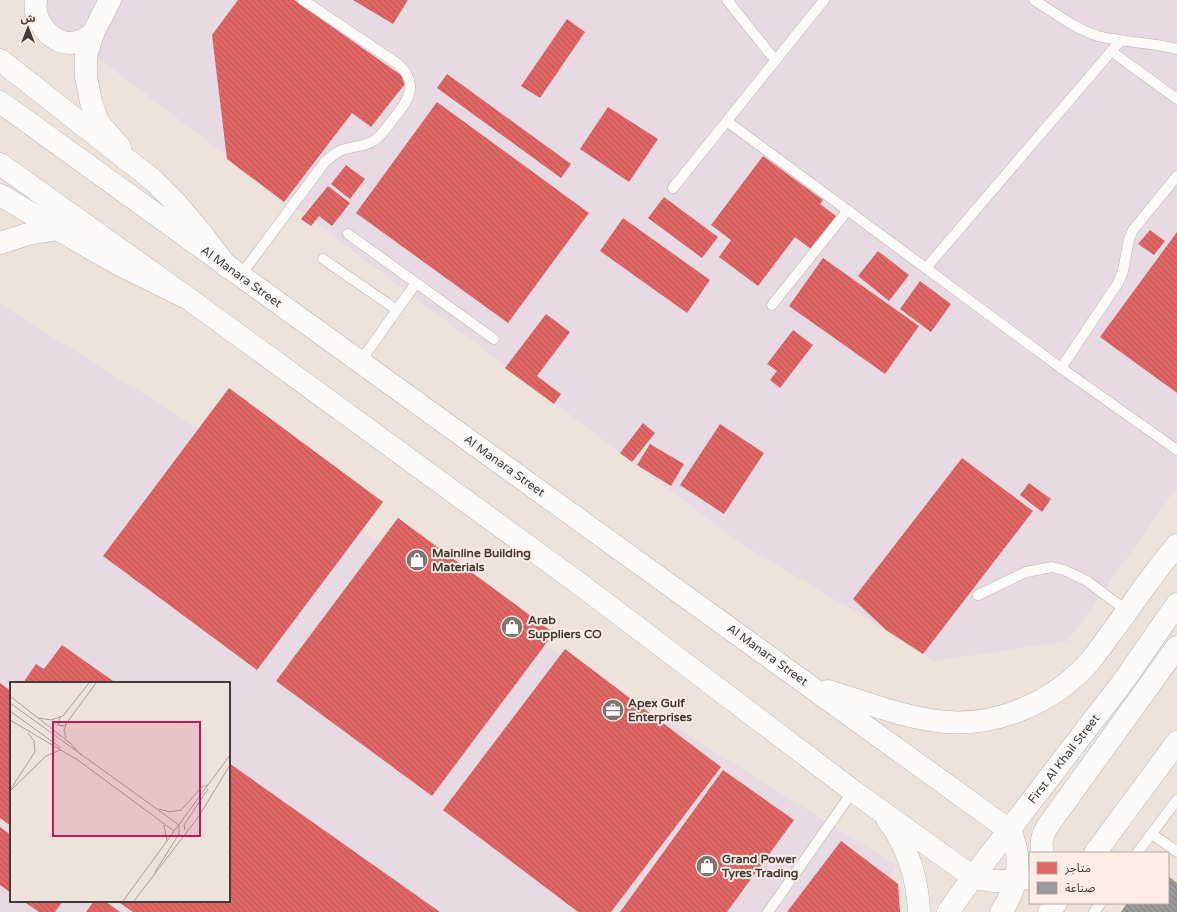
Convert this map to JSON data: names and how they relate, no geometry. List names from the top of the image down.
{
  "streets": {
    "main road": ["Al Manara Street", "First Al Khail Street"]
  },
  "crossings": [
    ["Al Manara Street", "First Al Khail Street"]
  ],
  "places": {
    "shop": ["Mainline Building Materials", "Arab Suppliers CO", "Grand Power Tyres Trading"],
    "office": ["Apex Gulf Enterprises"]
  },
  "legend": ["متاجر", "صناعة"],
  "north": "top"
}
